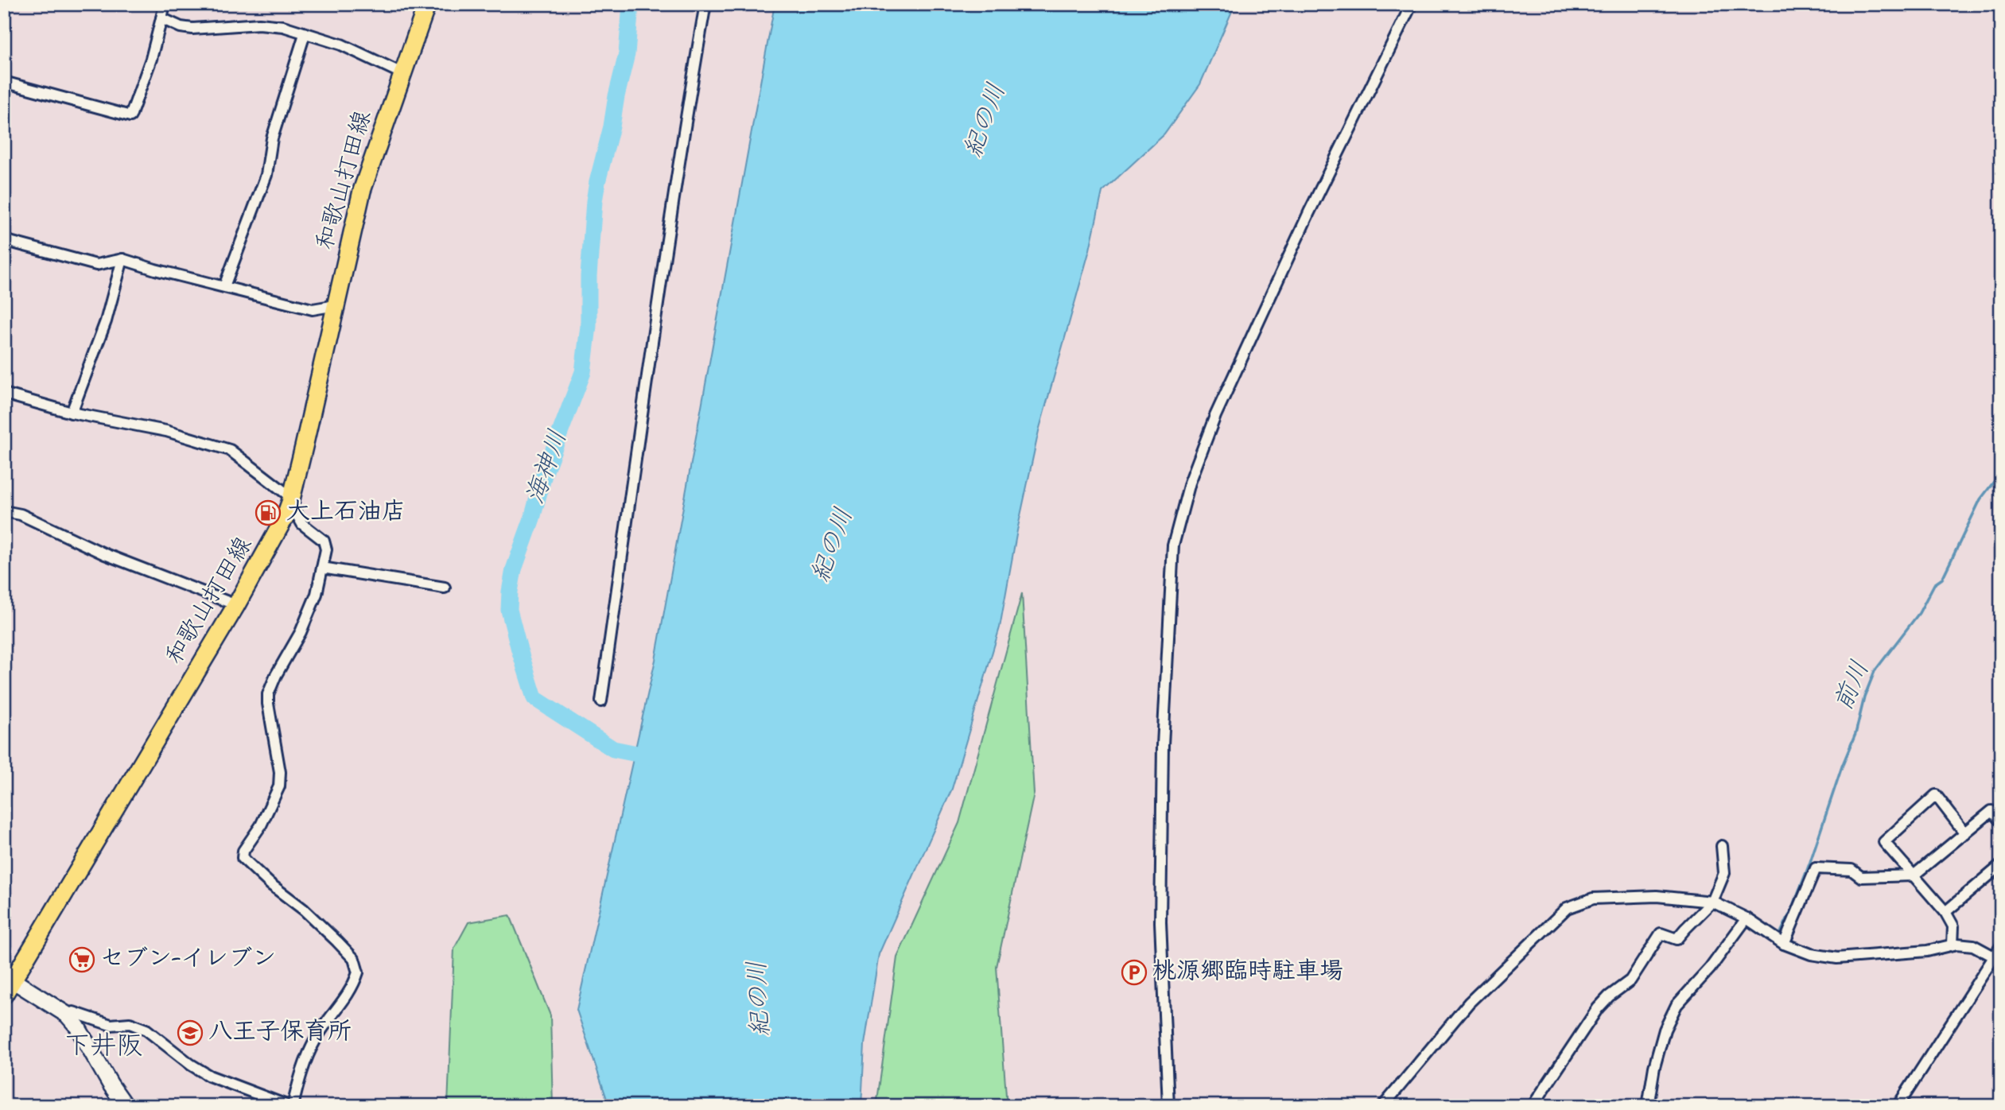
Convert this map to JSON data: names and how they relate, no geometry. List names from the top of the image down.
{
  "streets": {
    "main road": ["和歌山打田線"]
  },
  "districts": ["下井阪"],
  "water": ["紀の川", "海神川", "前川"],
  "places": {
    "fuel station": ["大上石油店"],
    "supermarket": ["セブン-イレブン"],
    "parking": ["桃源郷臨時駐車場"],
    "school or university": ["八王子保育所"]
  }
}
